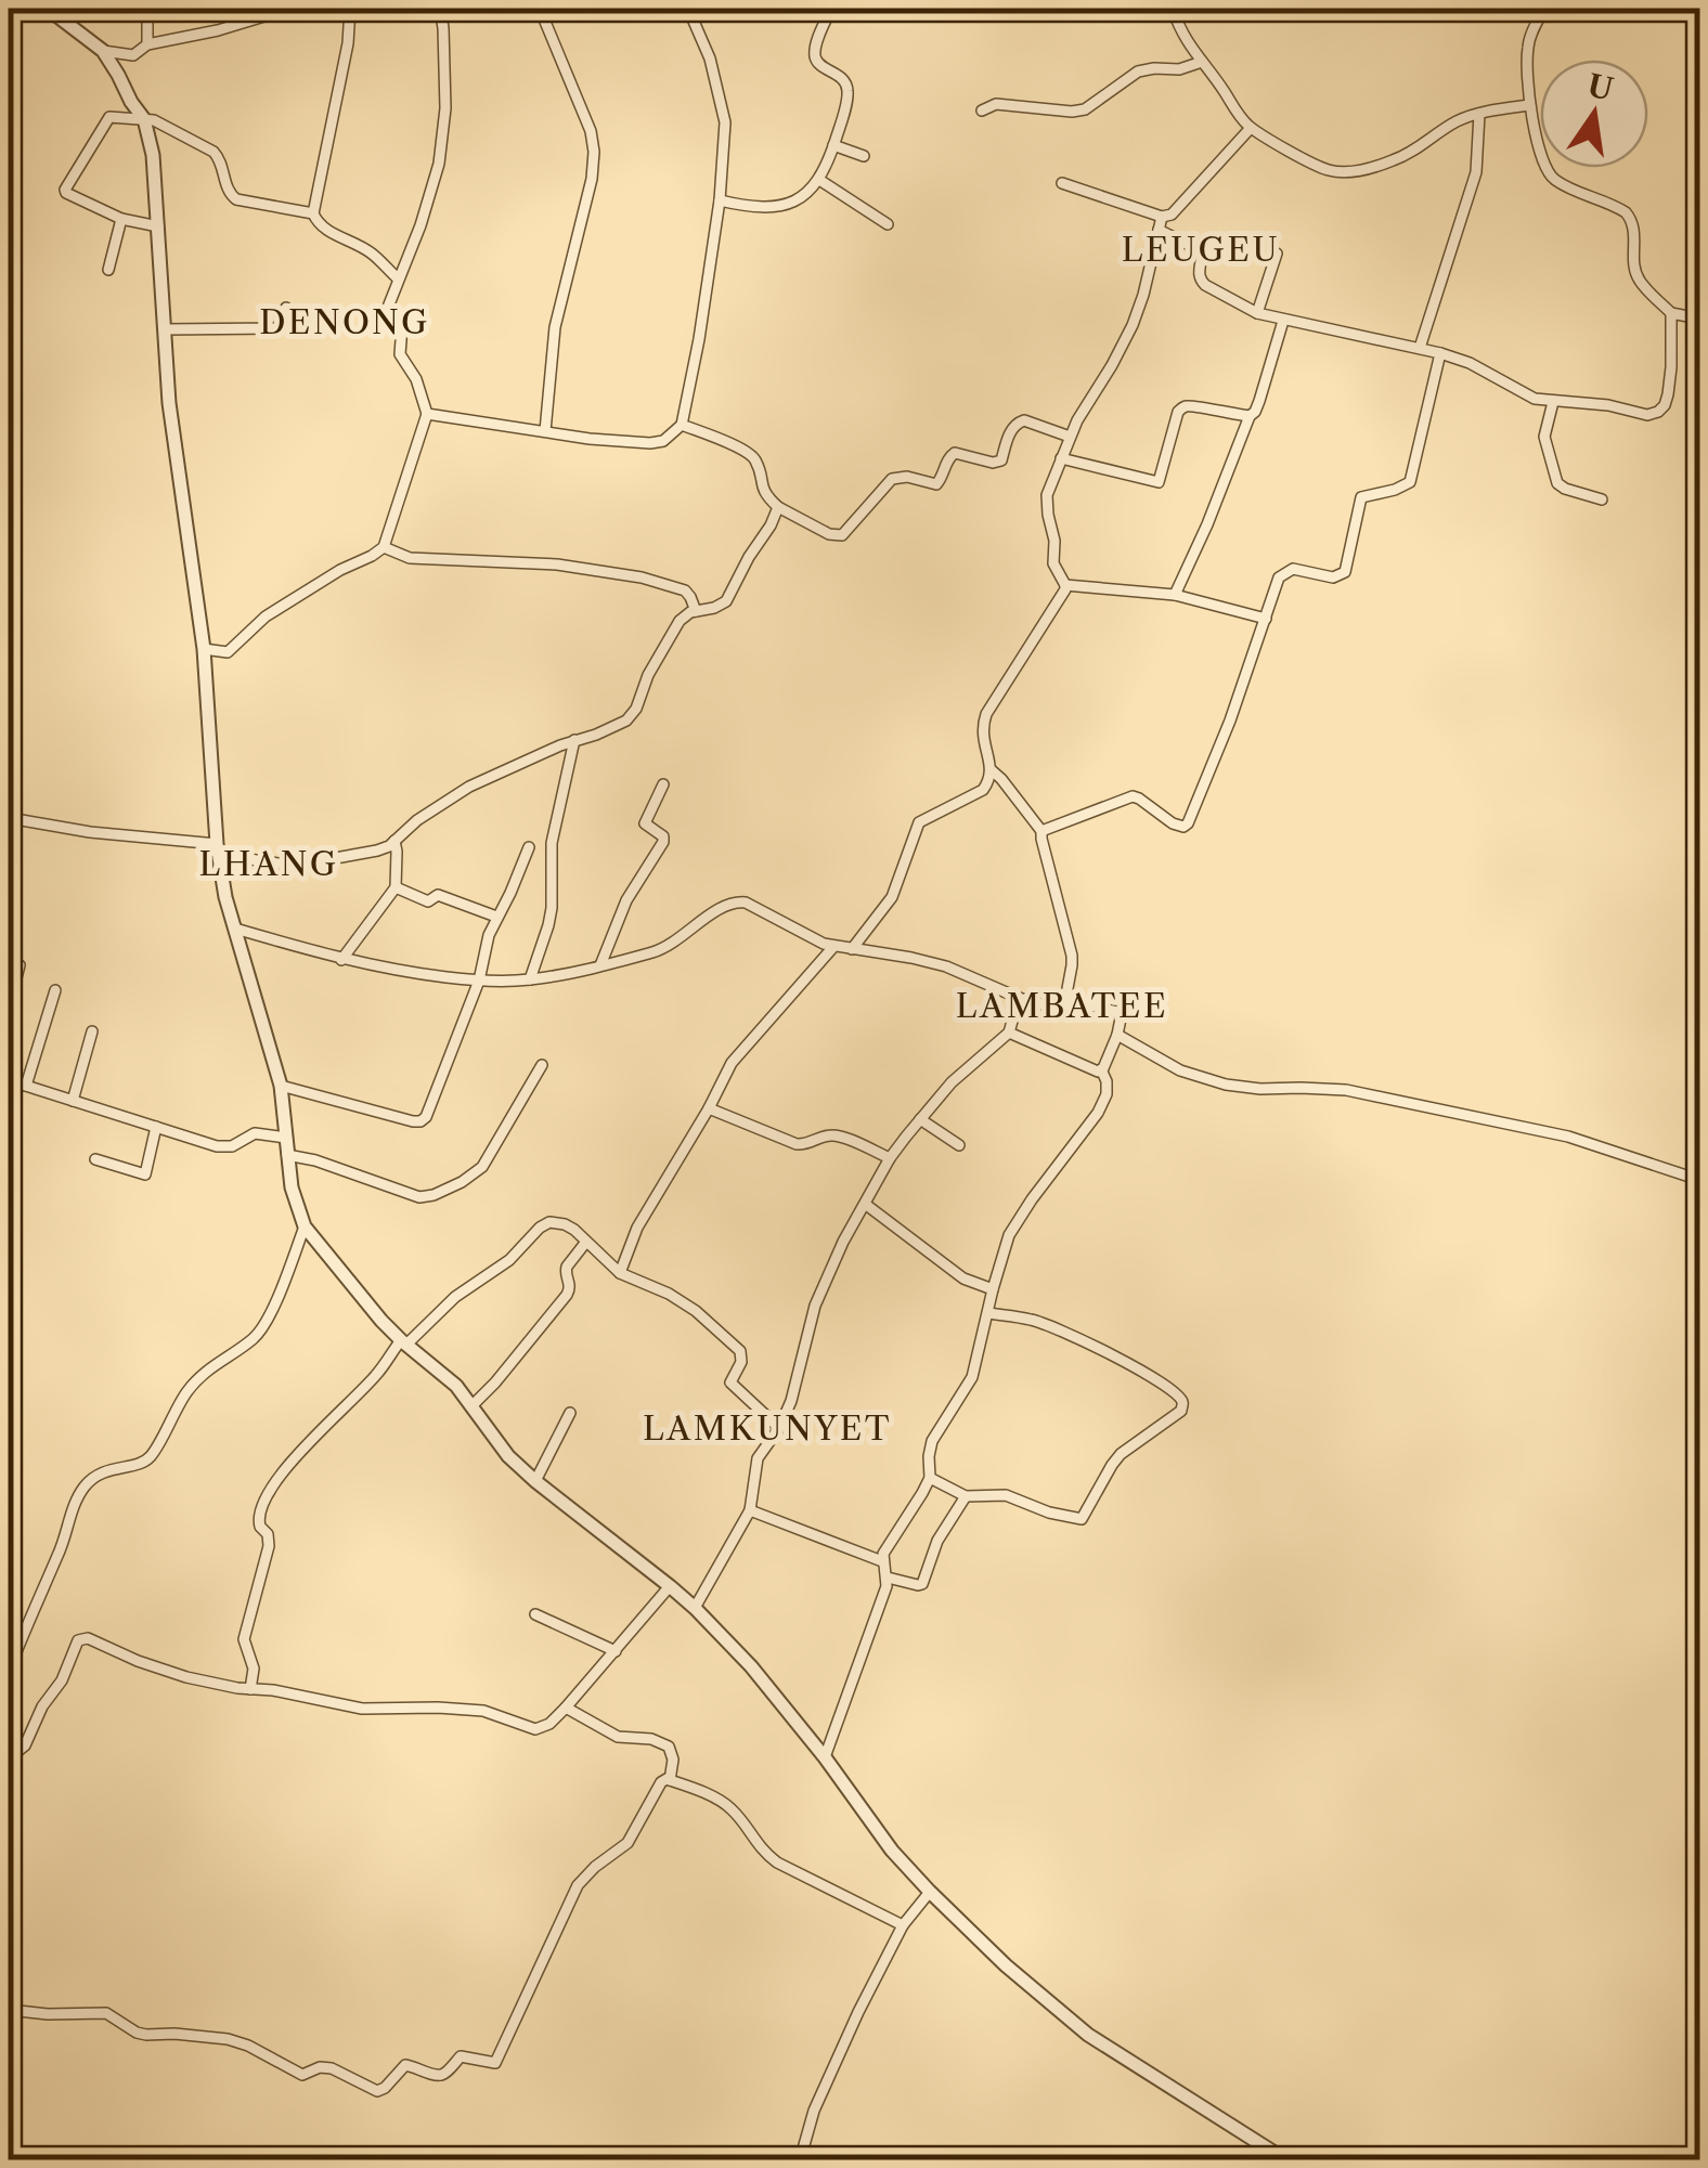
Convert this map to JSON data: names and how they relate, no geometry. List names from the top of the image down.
{
  "districts": [
    "LEUGEU",
    "DENONG",
    "LHANG",
    "LAMBATEE",
    "LAMKUNYET"
  ],
  "north": "top"
}
